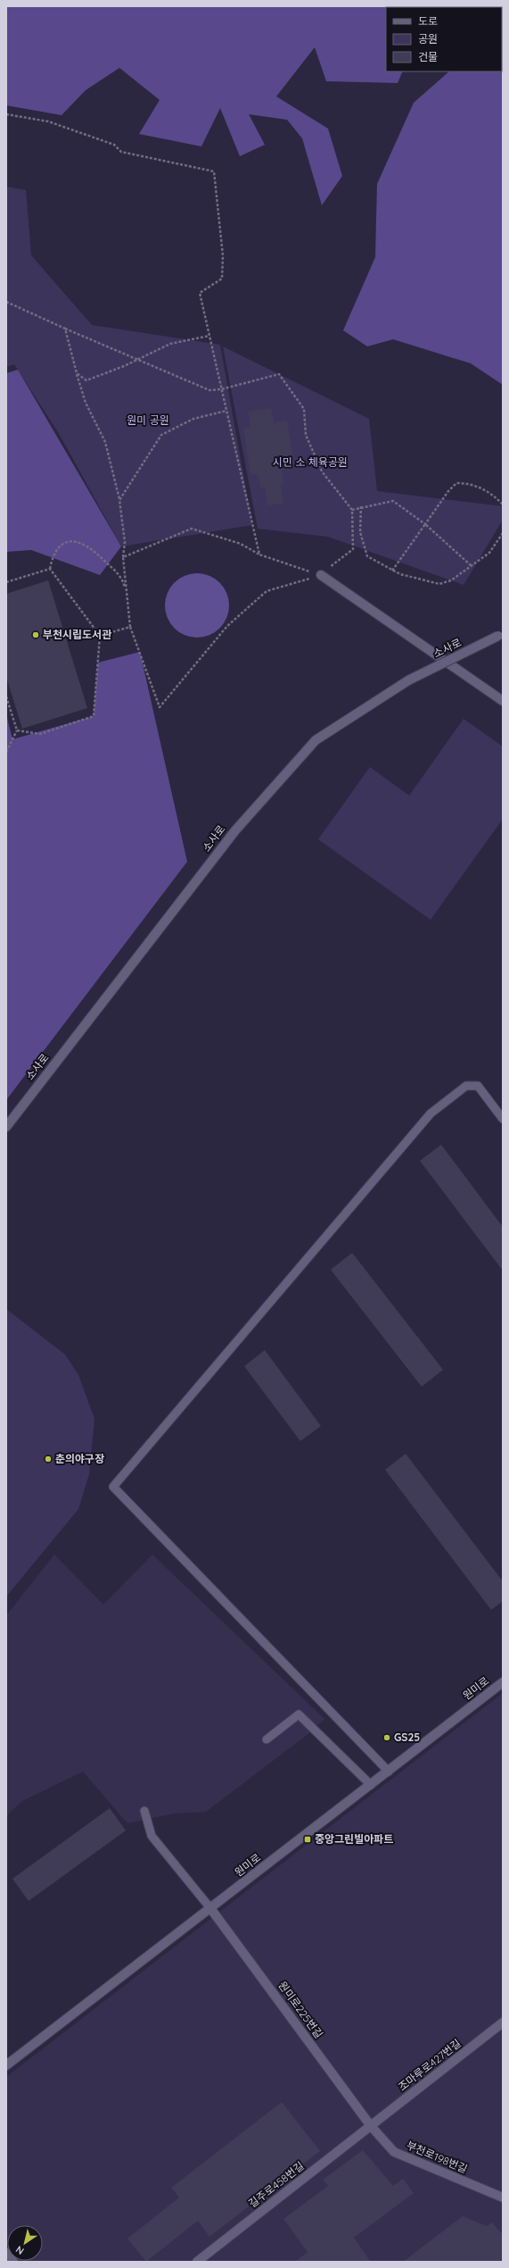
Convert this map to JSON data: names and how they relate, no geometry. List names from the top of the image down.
{
  "streets": {
    "street": [
      "소사로",
      "원미로",
      "원미로225번길",
      "조마루로427번길",
      "부천로198번길",
      "길주로458번길"
    ]
  },
  "crossings": [
    ["원미로", "원미로225번길"],
    ["원미로225번길", "조마루로427번길"],
    ["원미로225번길", "부천로198번길"],
    ["원미로225번길", "길주로458번길"],
    ["조마루로427번길", "부천로198번길"],
    ["조마루로427번길", "길주로458번길"],
    ["부천로198번길", "길주로458번길"]
  ],
  "parks": ["원미 공원", "시민 소 체육공원"],
  "places": {
    "other": ["부천시립도서관", "춘의야구장", "GS25"],
    "transit": ["중앙그린빌아파트"]
  },
  "legend": ["도로", "공원", "건물"],
  "north": "bottom left"
}
